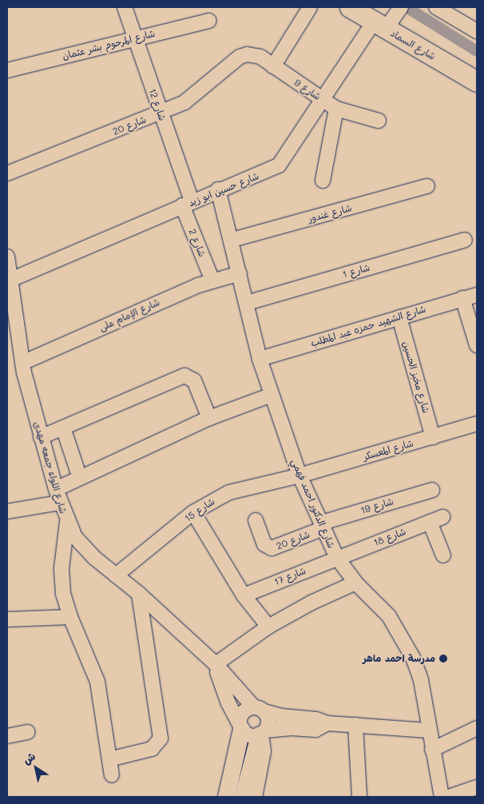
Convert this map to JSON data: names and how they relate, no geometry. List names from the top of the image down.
{
  "streets": {
    "highway": ["شارع السماد"],
    "street": [
      "شارع المرحوم بشر عثمان",
      "شارع 9",
      "شارع 12",
      "شارع 20",
      "شارع حسين ابو زيد",
      "شارع غندور",
      "شارع 2",
      "شارع 1",
      "شارع الإمام على",
      "شارع الشهيد حمزه عبد المطلب",
      "شارع مخبز الحسين",
      "شارع المعسكر",
      "شارع اللواء جمعه مهدى",
      "شارع الدكتور احمد فهمي",
      "شارع 19",
      "شارع 15",
      "شارع 18",
      "شارع 17"
    ]
  },
  "crossings": [
    ["شارع المرحوم بشر عثمان", "شارع 12"],
    ["شارع السماد", "شارع حسين ابو زيد"],
    ["شارع 9", "شارع 20"],
    ["شارع 9", "شارع حسين ابو زيد"],
    ["شارع 12", "شارع 20"],
    ["شارع 12", "شارع حسين ابو زيد"],
    ["شارع 12", "شارع 2"],
    ["شارع 20", "شارع الدكتور احمد فهمي"],
    ["شارع 20", "شارع 19"],
    ["شارع حسين ابو زيد", "شارع 2"],
    ["شارع حسين ابو زيد", "شارع اللواء جمعه مهدى"],
    ["شارع حسين ابو زيد", "شارع الدكتور احمد فهمي"],
    ["شارع غندور", "شارع الدكتور احمد فهمي"],
    ["شارع 2", "شارع الإمام على"],
    ["شارع 1", "شارع الدكتور احمد فهمي"],
    ["شارع الإمام على", "شارع اللواء جمعه مهدى"],
    ["شارع الإمام على", "شارع الدكتور احمد فهمي"],
    ["شارع الشهيد حمزه عبد المطلب", "شارع مخبز الحسين"],
    ["شارع الشهيد حمزه عبد المطلب", "شارع الدكتور احمد فهمي"],
    ["شارع مخبز الحسين", "شارع المعسكر"],
    ["شارع المعسكر", "شارع الدكتور احمد فهمي"],
    ["شارع المعسكر", "شارع 15"],
    ["شارع اللواء جمعه مهدى", "شارع 15"],
    ["شارع الدكتور احمد فهمي", "شارع 19"],
    ["شارع الدكتور احمد فهمي", "شارع 15"],
    ["شارع الدكتور احمد فهمي", "شارع 18"],
    ["شارع الدكتور احمد فهمي", "شارع 17"],
    ["شارع 18", "شارع 17"]
  ],
  "places": ["مدرسة احمد ماهر"],
  "north": "top left"
}
